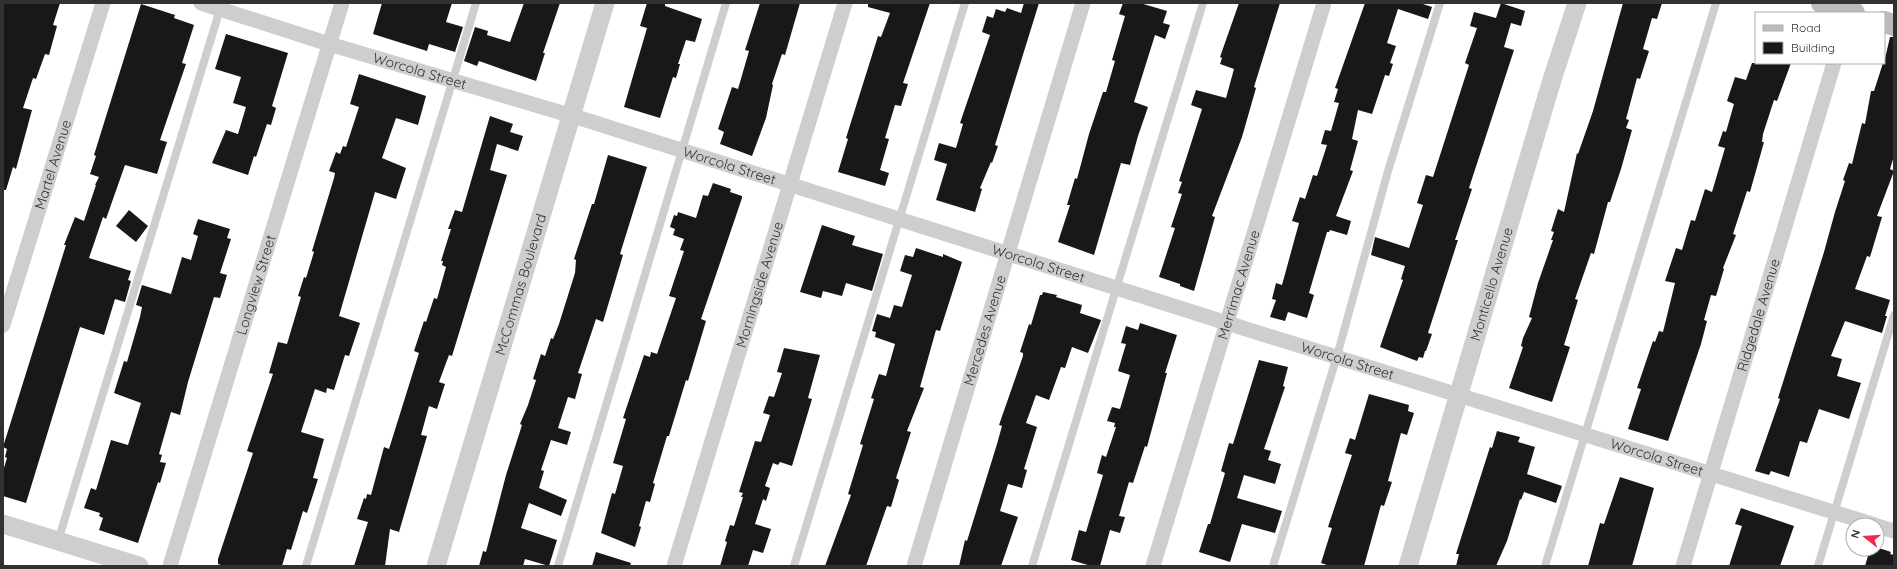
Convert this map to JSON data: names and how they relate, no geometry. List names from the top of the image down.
{
  "streets": {
    "street": [
      "Worcola Street",
      "Martel Avenue",
      "Longview Street",
      "McCommas Boulevard",
      "Merrimac Avenue",
      "Monticello Avenue",
      "Morningside Avenue",
      "Ridgedale Avenue",
      "Mercedes Avenue"
    ]
  },
  "crossings": [
    ["Worcola Street", "Longview Street"],
    ["Worcola Street", "McCommas Boulevard"],
    ["Worcola Street", "Merrimac Avenue"],
    ["Worcola Street", "Monticello Avenue"],
    ["Worcola Street", "Morningside Avenue"],
    ["Worcola Street", "Ridgedale Avenue"],
    ["Worcola Street", "Mercedes Avenue"]
  ],
  "legend": ["Road", "Building"],
  "north": "left"
}
